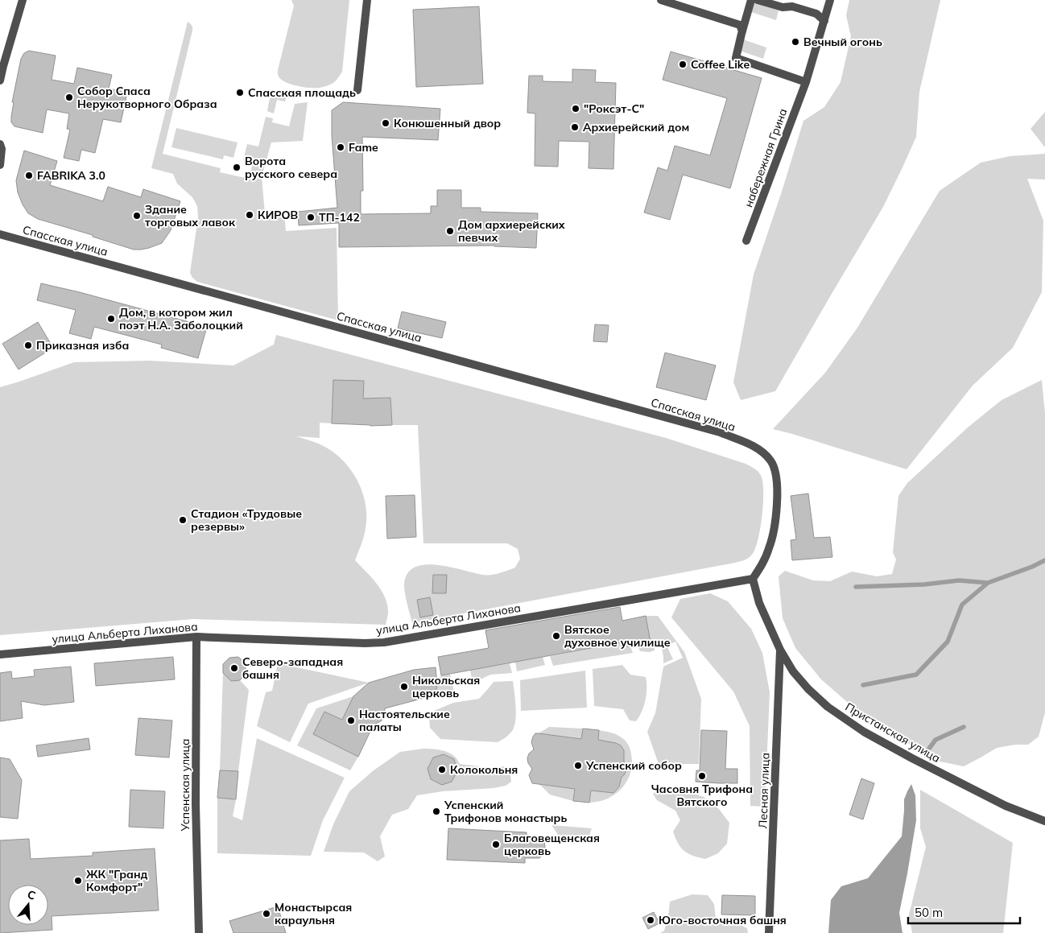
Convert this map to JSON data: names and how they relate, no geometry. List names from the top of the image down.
{
  "streets": {
    "street": [
      "набережная Грина",
      "Спасская улица",
      "улица Альберта Лиханова",
      "Пристанская улица",
      "Успенская улица",
      "Лесная улица"
    ]
  },
  "crossings": [
    ["Спасская улица", "улица Альберта Лиханова"],
    ["Спасская улица", "Пристанская улица"],
    ["улица Альберта Лиханова", "Пристанская улица"],
    ["улица Альберта Лиханова", "Успенская улица"],
    ["Пристанская улица", "Лесная улица"]
  ],
  "places": [
    "Вечный огонь",
    "Coffee Like",
    "Спасская площадь",
    "Собор Спаса Нерукотворного Образа",
    "\"Роксэт-С\"",
    "Конюшенный двор",
    "Архиерейский дом",
    "Fame",
    "Ворота русского севера",
    "FABRIKA 3.0",
    "КИРОВ",
    "Здание торговых лавок",
    "ТП-142",
    "Дом архиерейских певчих",
    "Дом, в котором жил поэт Н.А. Заболоцкий",
    "Приказная изба",
    "Стадион «Трудовые резервы»",
    "Вятское духовное училище",
    "Северо-западная башня",
    "Никольская церковь",
    "Настоятельские палаты",
    "Успенский собор",
    "Колокольня",
    "Часовня Трифона Вятского",
    "Успенский Трифонов монастырь",
    "Благовещенская церковь",
    "ЖК \"Гранд Комфорт\"",
    "Монастырсая караульня",
    "Юго-восточная башня"
  ],
  "scale_bar": "50 m",
  "north": "top"
}
